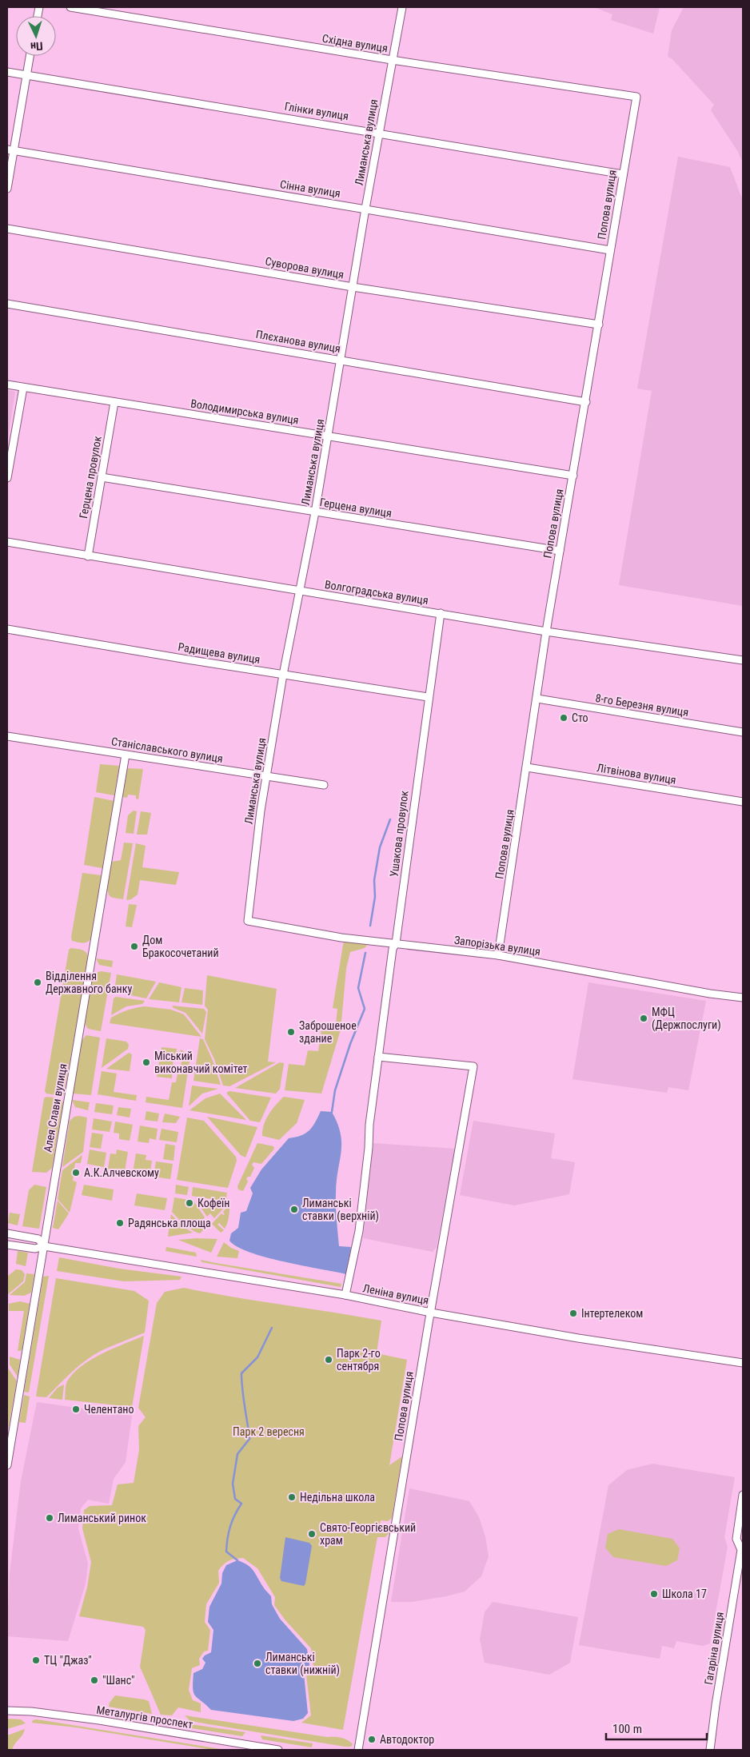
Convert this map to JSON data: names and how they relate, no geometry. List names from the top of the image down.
{
  "streets": {
    "street": [
      "Східна вулиця",
      "Глінки вулиця",
      "Лиманська вулиця",
      "Сінна вулиця",
      "Попова вулиця",
      "Суворова вулиця",
      "Плєханова вулиця",
      "Володимирська вулиця",
      "Герцена провулок",
      "Герцена вулиця",
      "Волгоградська вулиця",
      "Радищева вулиця",
      "8-го Березня вулиця",
      "Станіславського вулиця",
      "Літвінова вулиця",
      "Ушакова провулок",
      "Запорізька вулиця",
      "Алея Слави вулиця",
      "Леніна вулиця",
      "Гагаріна вулиця",
      "Металургів проспект"
    ]
  },
  "crossings": [
    ["Східна вулиця", "Лиманська вулиця"],
    ["Східна вулиця", "Попова вулиця"],
    ["Глінки вулиця", "Лиманська вулиця"],
    ["Глінки вулиця", "Попова вулиця"],
    ["Лиманська вулиця", "Сінна вулиця"],
    ["Лиманська вулиця", "Суворова вулиця"],
    ["Лиманська вулиця", "Плєханова вулиця"],
    ["Лиманська вулиця", "Володимирська вулиця"],
    ["Лиманська вулиця", "Герцена вулиця"],
    ["Лиманська вулиця", "Волгоградська вулиця"],
    ["Лиманська вулиця", "Радищева вулиця"],
    ["Лиманська вулиця", "Станіславського вулиця"],
    ["Лиманська вулиця", "Запорізька вулиця"],
    ["Сінна вулиця", "Попова вулиця"],
    ["Попова вулиця", "Суворова вулиця"],
    ["Попова вулиця", "Плєханова вулиця"],
    ["Попова вулиця", "Володимирська вулиця"],
    ["Попова вулиця", "Герцена вулиця"],
    ["Попова вулиця", "Волгоградська вулиця"],
    ["Попова вулиця", "8-го Березня вулиця"],
    ["Попова вулиця", "Літвінова вулиця"],
    ["Попова вулиця", "Ушакова провулок"],
    ["Попова вулиця", "Запорізька вулиця"],
    ["Попова вулиця", "Леніна вулиця"],
    ["Володимирська вулиця", "Герцена провулок"],
    ["Герцена провулок", "Герцена вулиця"],
    ["Герцена провулок", "Волгоградська вулиця"],
    ["Волгоградська вулиця", "Ушакова провулок"],
    ["Радищева вулиця", "Ушакова провулок"],
    ["Станіславського вулиця", "Алея Слави вулиця"],
    ["Ушакова провулок", "Запорізька вулиця"],
    ["Ушакова провулок", "Леніна вулиця"],
    ["Алея Слави вулиця", "Леніна вулиця"]
  ],
  "parks": ["Парк 2 вересня"],
  "places": [
    "Сто",
    "Дом Бракосочетаний",
    "Відділення Державного банку",
    "МФЦ (Держпослуги)",
    "Заброшеное здание",
    "Міський виконавчий комітет",
    "А.К.Алчевскому",
    "Кофеїн",
    "Лиманські ставки (верхній)",
    "Радянська площа",
    "Інтертелеком",
    "Парк 2-го сентября",
    "Челентано",
    "Недільна школа",
    "Лиманський ринок",
    "Свято-Георгієвський храм",
    "Школа 17",
    "ТЦ \"Джаз\"",
    "Лиманські ставки (нижній)",
    "\"Шанс\"",
    "Автодоктор"
  ],
  "scale_bar": "100 m",
  "north": "bottom"
}
